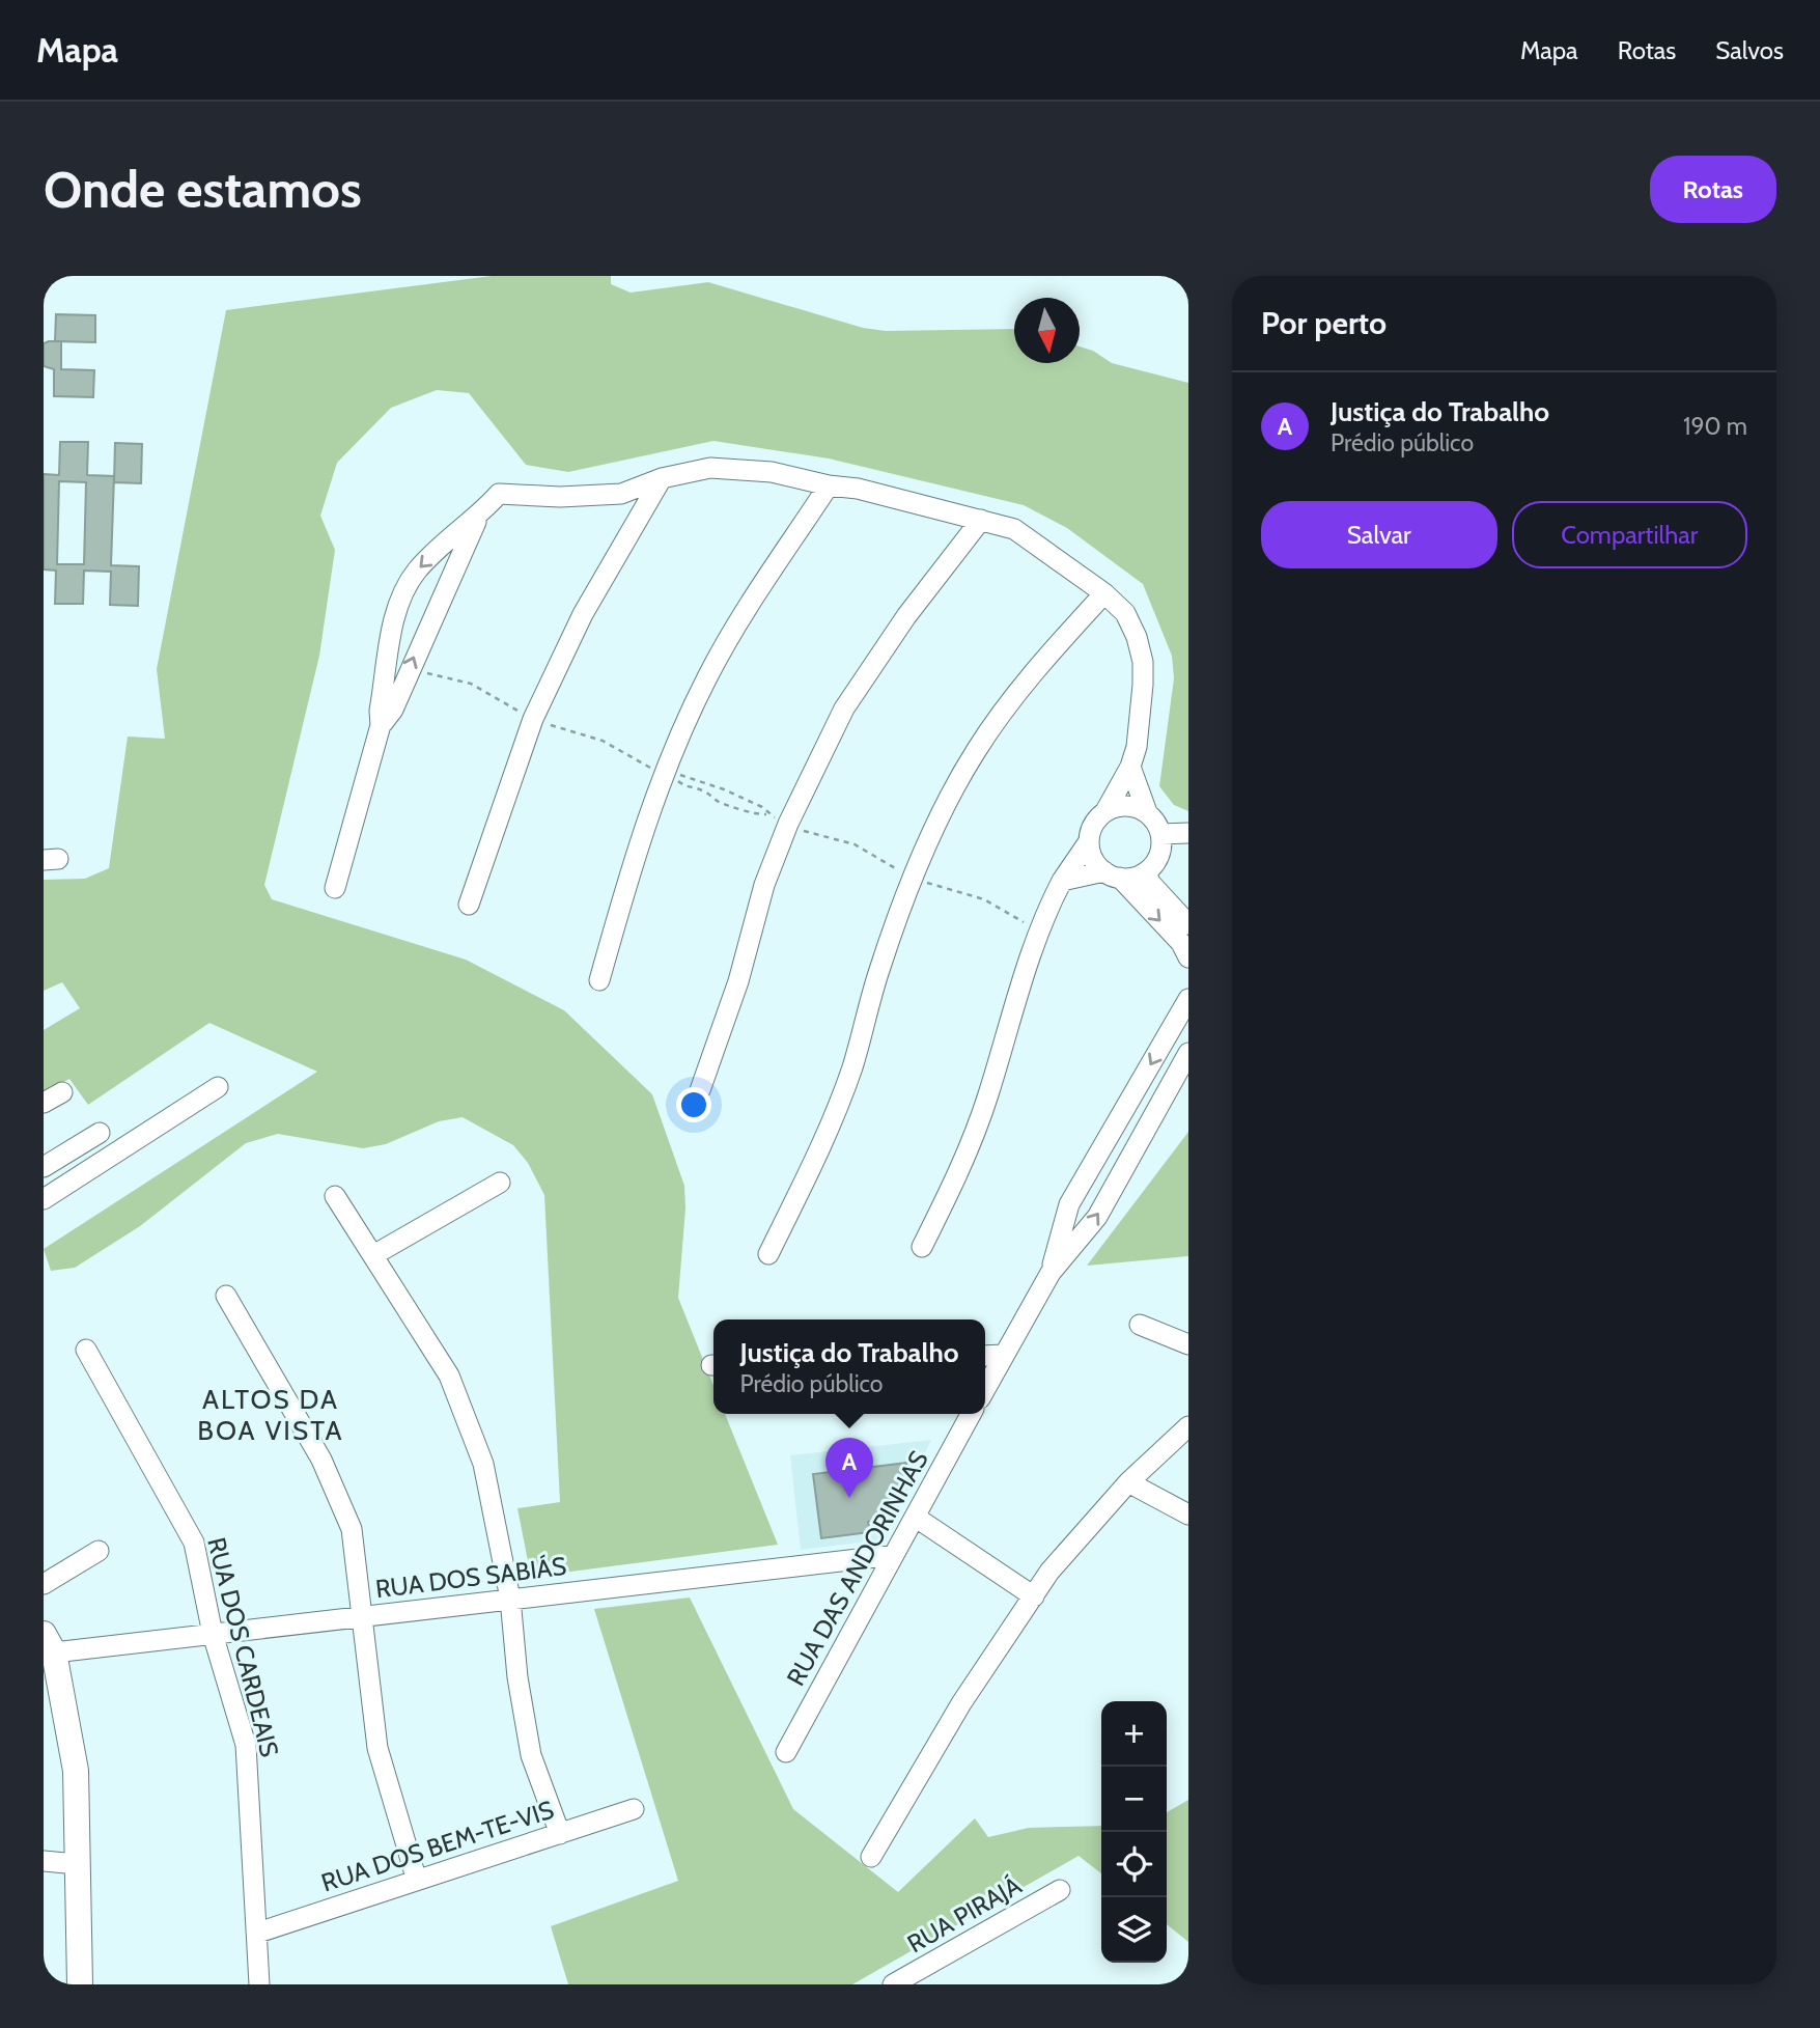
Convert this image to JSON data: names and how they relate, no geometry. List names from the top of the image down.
{
  "streets": {
    "street": [
      "RUA DAS ANDORINHAS",
      "RUA DOS SABIÁS",
      "RUA DOS CARDEAIS",
      "RUA DOS BEM-TE-VIS",
      "RUA PIRAJÁ"
    ]
  },
  "crossings": [
    ["RUA DAS ANDORINHAS", "RUA DOS SABIÁS"],
    ["RUA DOS SABIÁS", "RUA DOS CARDEAIS"],
    ["RUA DOS CARDEAIS", "RUA DOS BEM-TE-VIS"]
  ],
  "districts": ["ALTOS DA BOA VISTA"],
  "north": "bottom",
  "page": {
    "header": "Mapa",
    "nav": ["Mapa", "Rotas", "Salvos"],
    "buttons": [
      "Rotas",
      ["Salvar", "Compartilhar"]
    ],
    "title": "Onde estamos",
    "heading": "Por perto",
    "list": [
      {
        "mark": "A",
        "name": "Justiça do Trabalho",
        "note": "Prédio público",
        "value": "190 m"
      }
    ],
    "popup": ["Justiça do Trabalho", "Prédio público"],
    "pins": "A",
    "map_buttons": ["+", "−"]
  }
}
